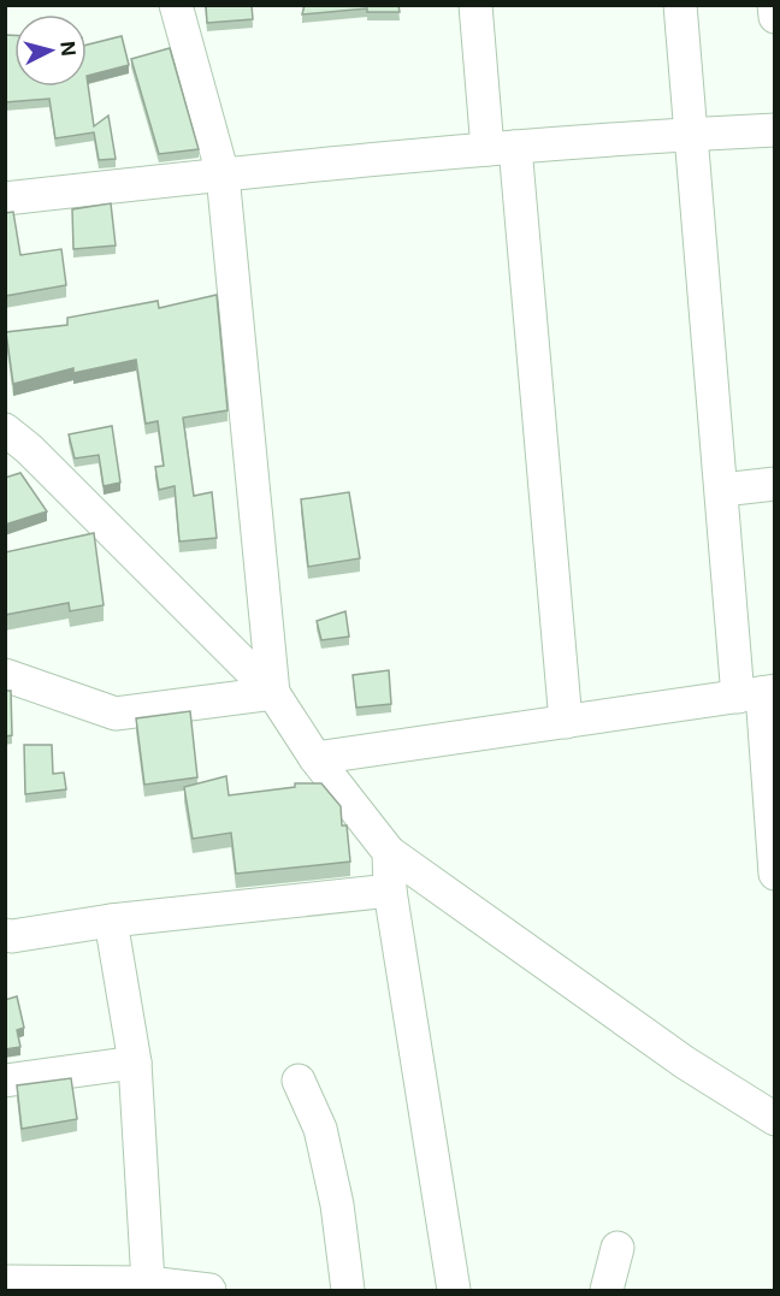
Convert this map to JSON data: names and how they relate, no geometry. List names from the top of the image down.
{
  "north": "right"
}
